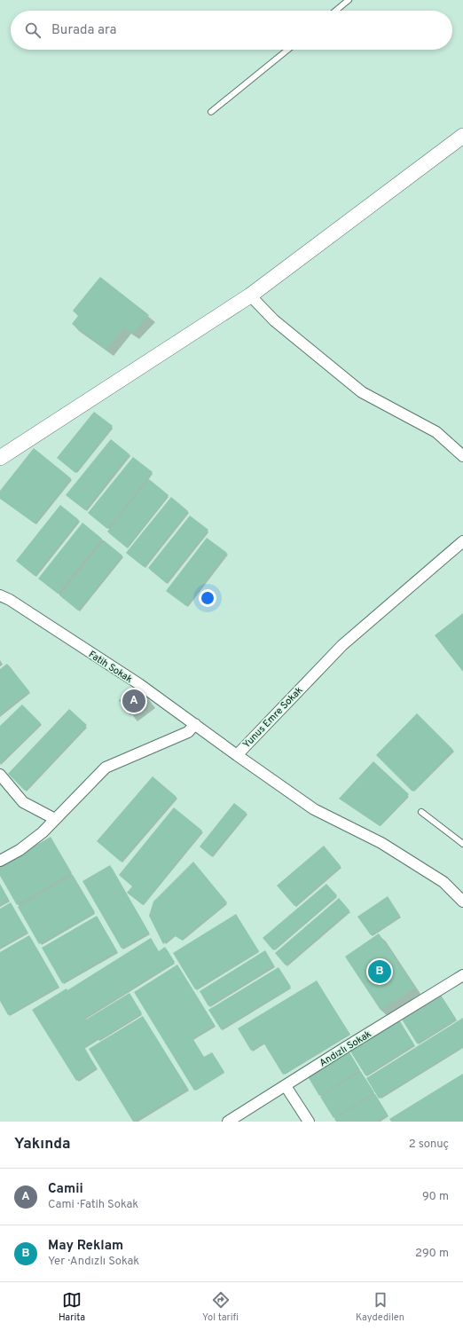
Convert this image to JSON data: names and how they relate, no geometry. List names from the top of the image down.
{
  "streets": {
    "street": ["Fatih Sokak", "Yunus Emre Sokak", "Andızlı Sokak"]
  },
  "crossings": [
    ["Fatih Sokak", "Yunus Emre Sokak"]
  ],
  "page": {
    "search": "Burada ara",
    "pins": ["A", "B"],
    "heading": ["Yakında", "2 sonuç"],
    "list": [
      {
        "mark": "A",
        "name": "Camii",
        "note": "Cami · Fatih Sokak",
        "value": "90 m"
      },
      {
        "mark": "B",
        "name": "May Reklam",
        "note": "Yer · Andızlı Sokak",
        "value": "290 m"
      }
    ],
    "nav": ["Harita", "Yol tarifi", "Kaydedilen"]
  }
}
